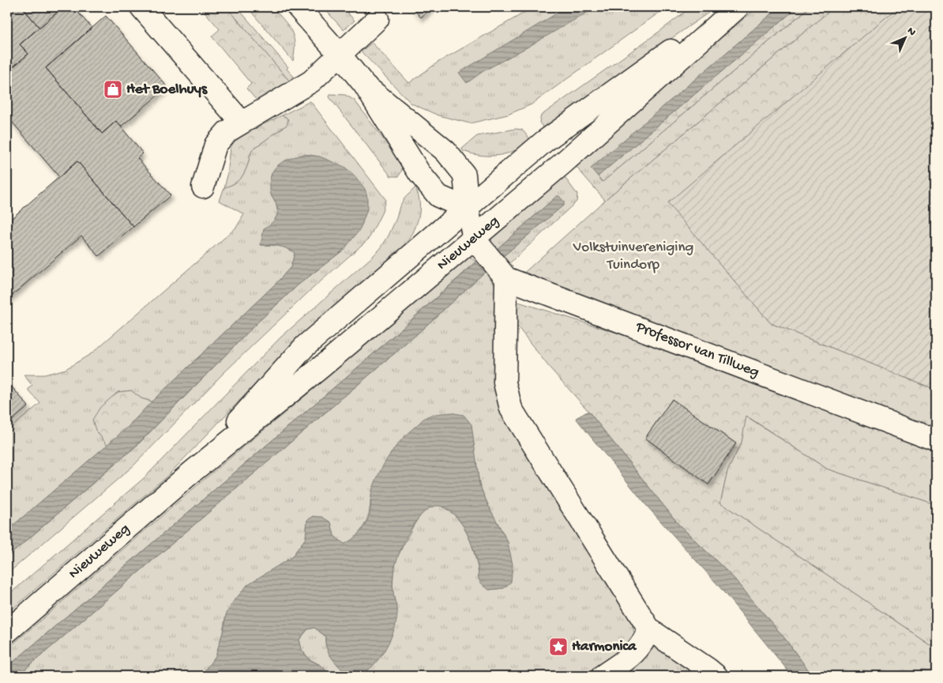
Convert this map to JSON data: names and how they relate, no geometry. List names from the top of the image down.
{
  "streets": {
    "street": ["Nieuweweg", "Professor van Tillweg"]
  },
  "crossings": [
    ["Nieuweweg", "Professor van Tillweg"]
  ],
  "parks": ["Volkstuinvereniging Tuindorp"],
  "places": {
    "shop": ["Het Boelhuys"],
    "place": ["Harmonica"]
  },
  "north": "top right"
}
